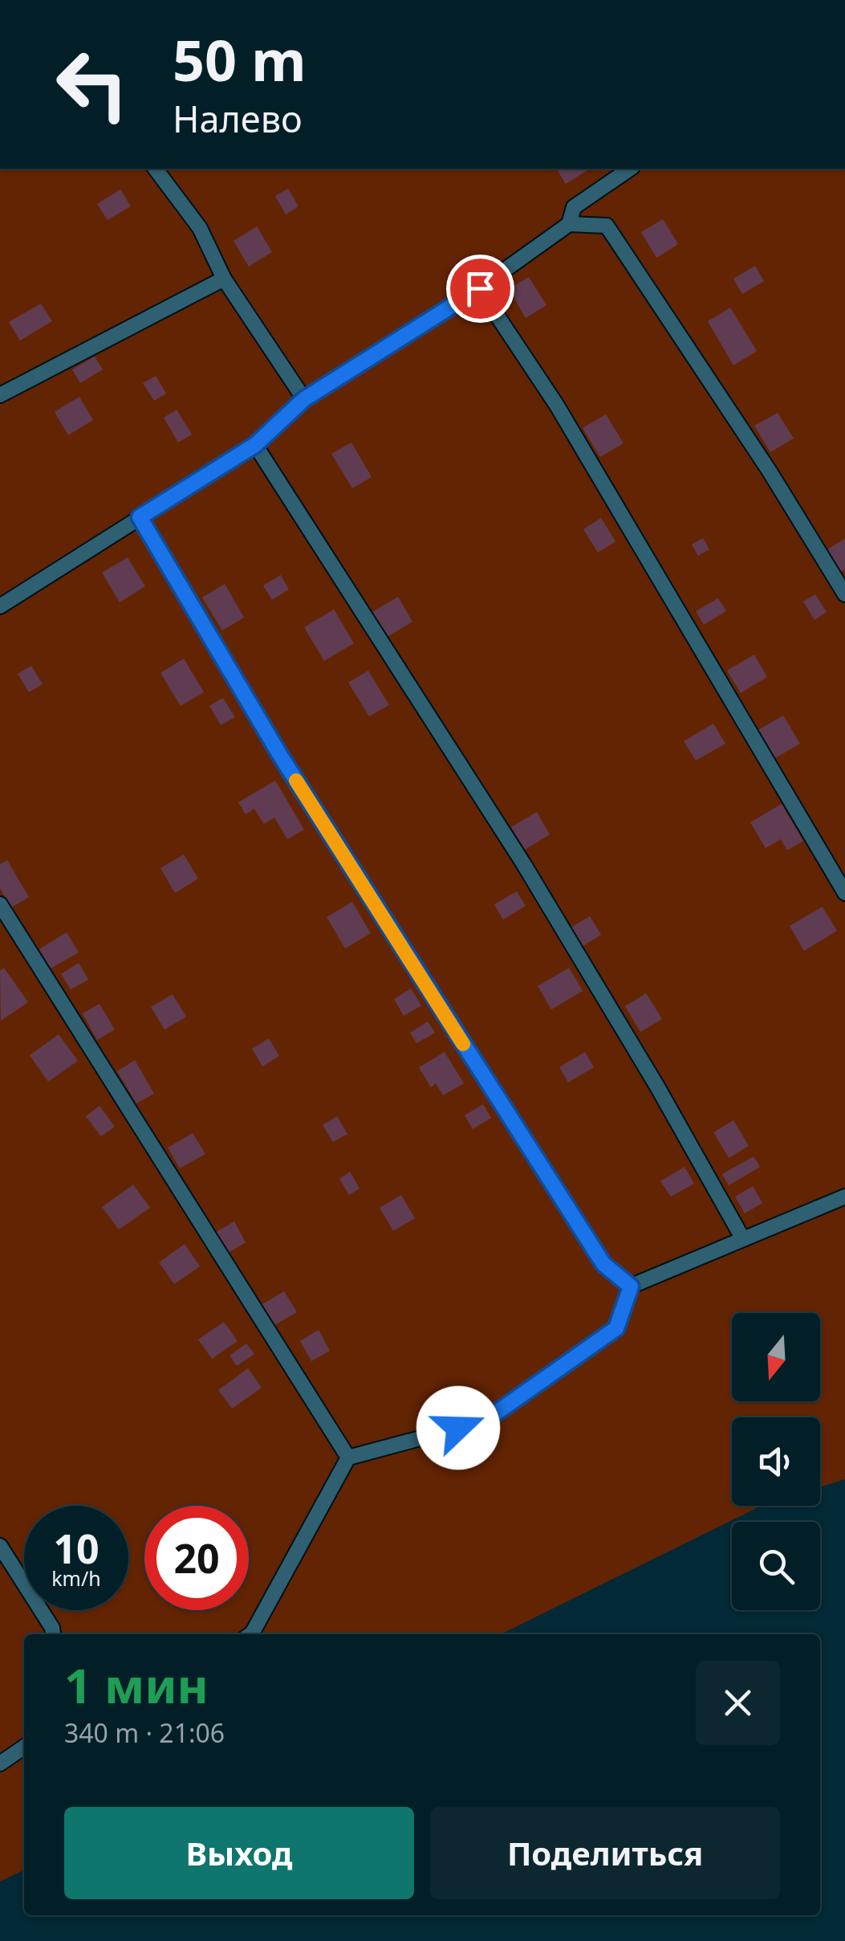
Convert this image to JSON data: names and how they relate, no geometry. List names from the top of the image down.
{
  "north": "bottom",
  "page": {
    "turn": ["50 m", "Налево"],
    "speed": "10 km/h",
    "limit": "20",
    "heading": ["1 мин", "340 m · 21:06"],
    "buttons": ["Выход", "Поделиться"]
  }
}
